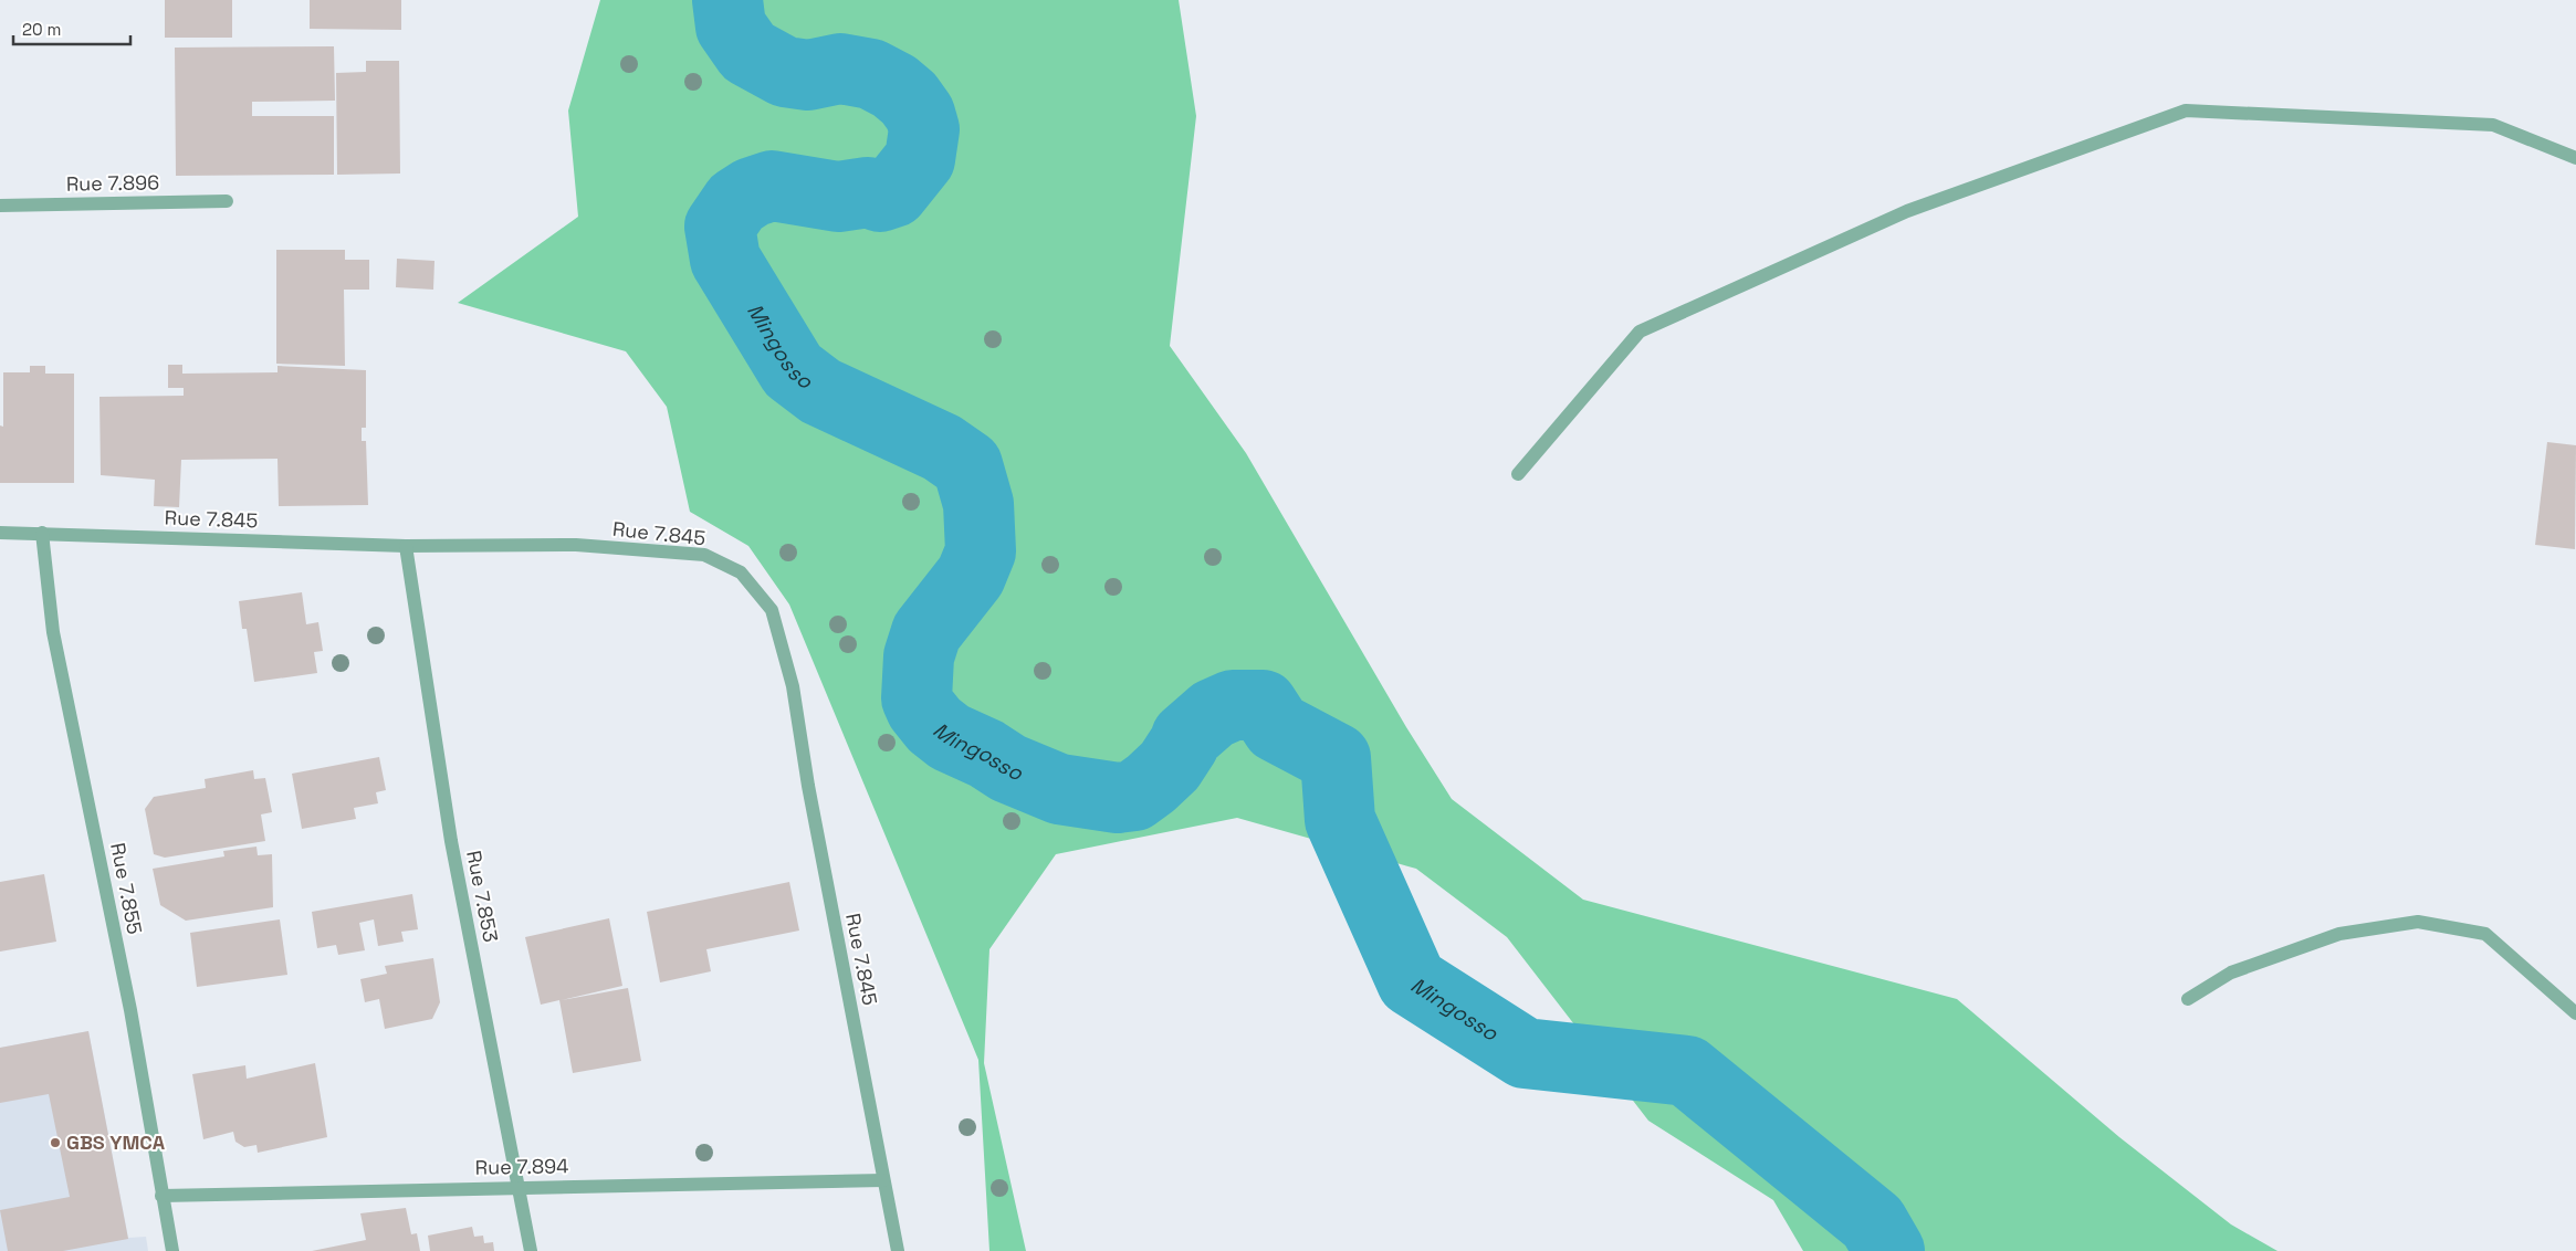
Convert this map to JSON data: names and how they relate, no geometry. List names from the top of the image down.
{
  "streets": {
    "street": [
      "Rue 7.896",
      "Rue 7.845",
      "Rue 7.855",
      "Rue 7.853",
      "Rue 7.894"
    ]
  },
  "crossings": [
    ["Rue 7.845", "Rue 7.855"],
    ["Rue 7.845", "Rue 7.853"],
    ["Rue 7.845", "Rue 7.894"],
    ["Rue 7.855", "Rue 7.894"],
    ["Rue 7.853", "Rue 7.894"]
  ],
  "water": ["Mingosso"],
  "places": ["GBS YMCA"],
  "scale_bar": "20 m"
}
